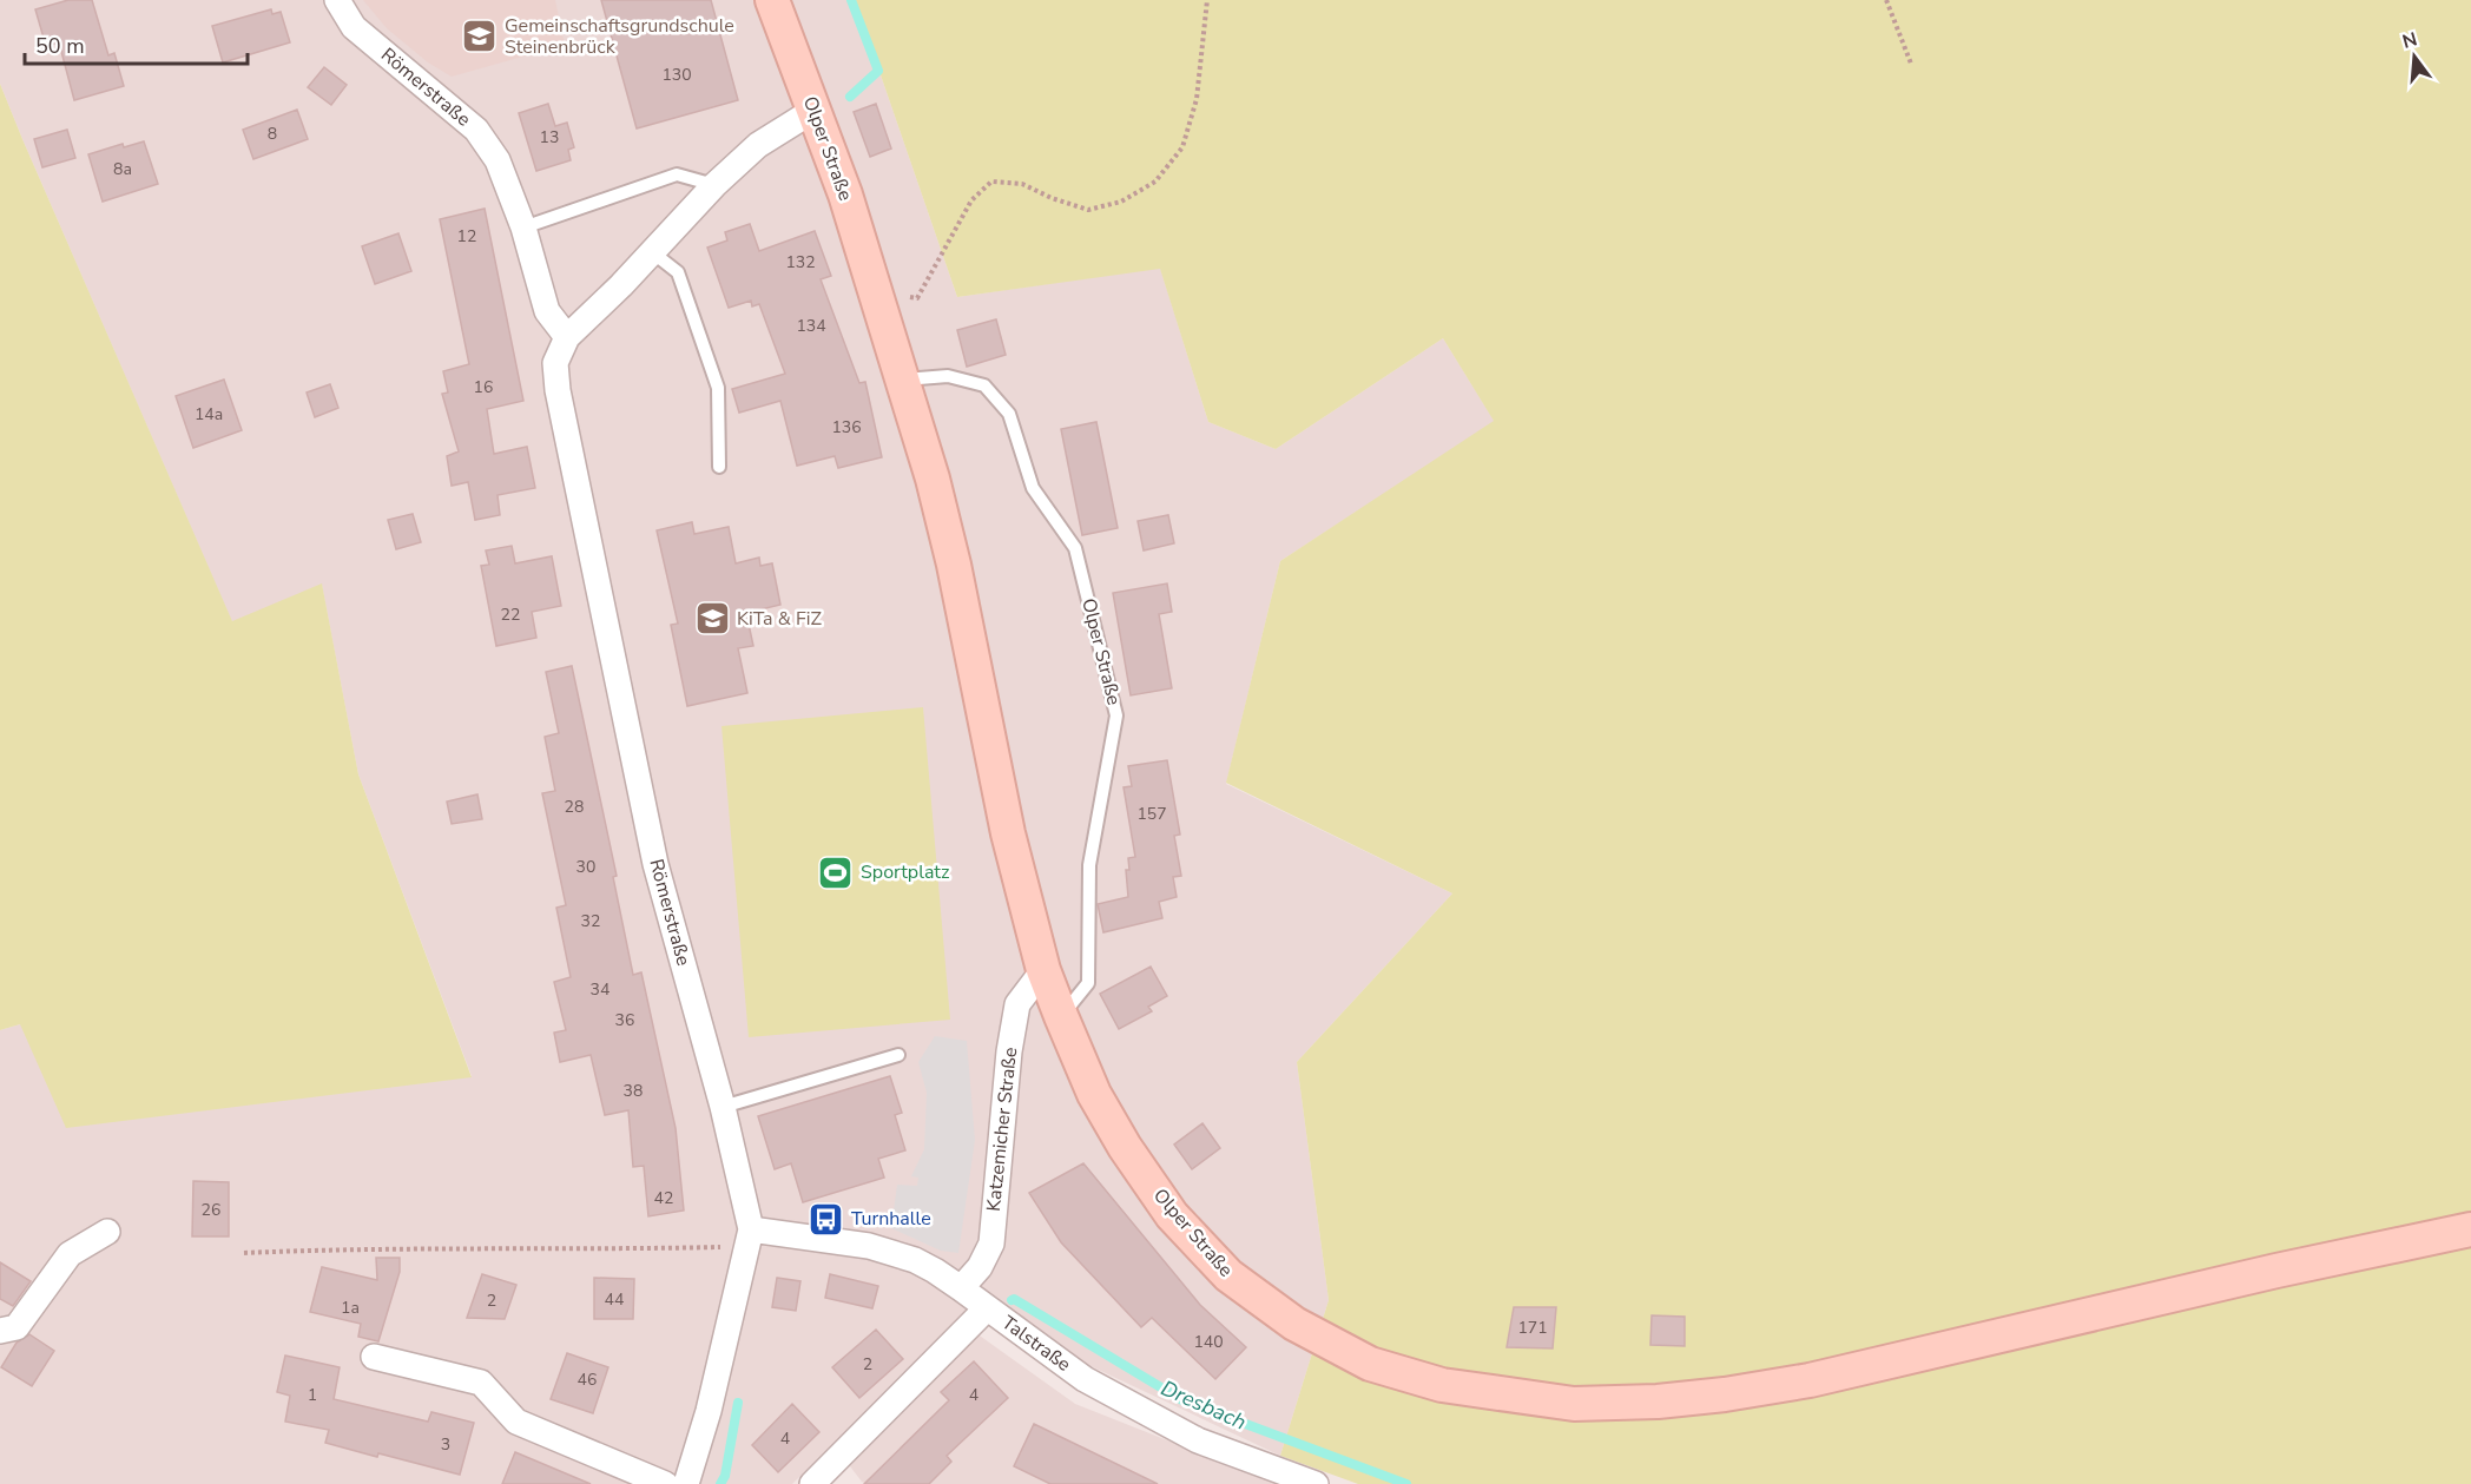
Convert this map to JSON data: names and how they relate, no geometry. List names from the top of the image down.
{
  "streets": {
    "main road": ["Olper Straße"],
    "street": ["Römerstraße", "Katzemicher Straße", "Talstraße"]
  },
  "crossings": [
    ["Römerstraße", "Olper Straße"],
    ["Römerstraße", "Talstraße"],
    ["Olper Straße", "Katzemicher Straße"],
    ["Katzemicher Straße", "Talstraße"]
  ],
  "water": ["Dresbach"],
  "places": {
    "school or university": ["Gemeinschaftsgrundschule Steinenbrück", "KiTa & FiZ"],
    "sports": ["Sportplatz"],
    "bus stop": ["Turnhalle"]
  },
  "house_numbers": [
    "130",
    "8",
    "13",
    "8a",
    "12",
    "132",
    "134",
    "16",
    "14a",
    "136",
    "22",
    "28",
    "157",
    "30",
    "32",
    "34",
    "36",
    "38",
    "42",
    "26",
    "44",
    "2",
    "1a",
    "171",
    "140",
    "2",
    "46",
    "1",
    "4",
    "4",
    "3"
  ],
  "scale_bar": "50 m",
  "north": "top"
}
